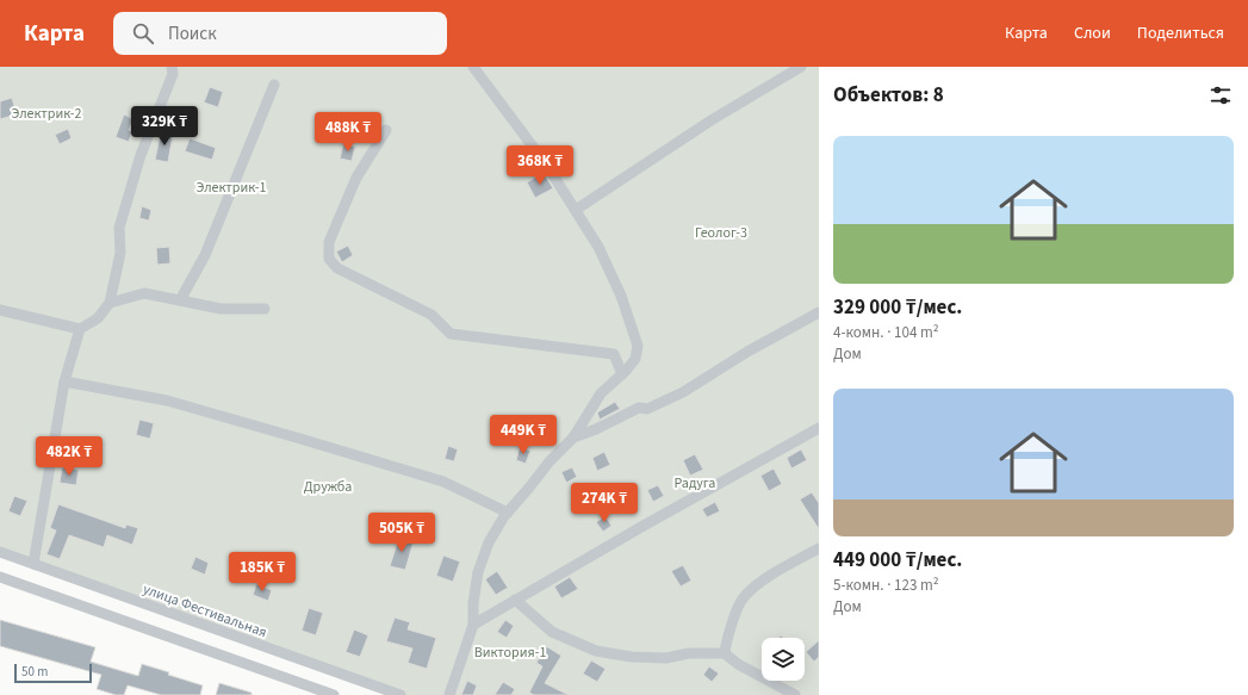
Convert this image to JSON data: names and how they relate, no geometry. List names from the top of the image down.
{
  "streets": {
    "street": ["улица Фестивальная"]
  },
  "parks": [
    "Электрик-2",
    "Электрик-1",
    "Геолог-3",
    "Радуга",
    "Дружба",
    "Виктория-1"
  ],
  "scale_bar": "50 m",
  "page": {
    "header": "Карта",
    "search": "Поиск",
    "nav": ["Карта", "Слои", "Поделиться"],
    "heading": "Объектов: 8",
    "price": [
      "329K ₸",
      "488K ₸",
      "368K ₸",
      "449K ₸",
      "482K ₸",
      "274K ₸",
      "505K ₸",
      "185K ₸"
    ],
    "list": [
      {
        "name": "329 000 ₸/мес.",
        "note": "4-комн. · 104 m² · Дом"
      },
      {
        "name": "449 000 ₸/мес.",
        "note": "5-комн. · 123 m² · Дом"
      }
    ],
    "scale": "50 m"
  }
}
